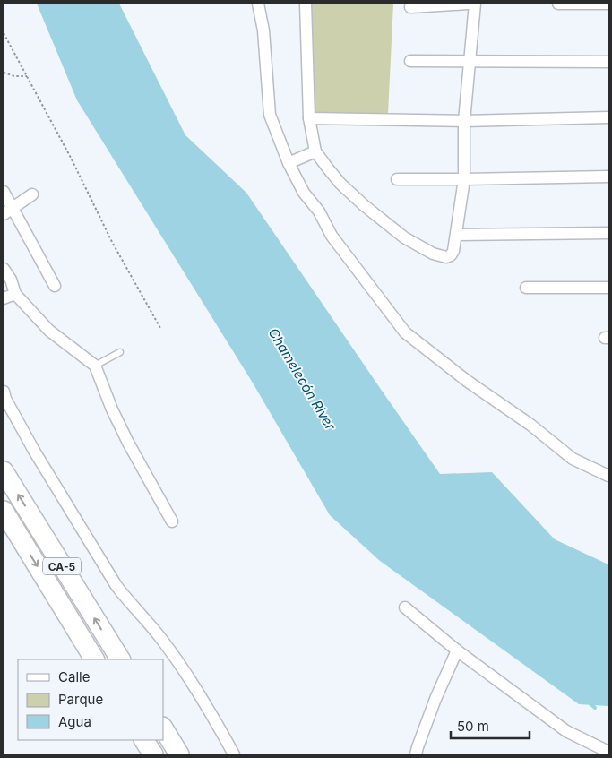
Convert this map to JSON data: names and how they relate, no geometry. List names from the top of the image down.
{
  "streets": {
    "highway": ["CA-5"]
  },
  "water": ["Chamelecón River"],
  "legend": ["Calle", "Parque", "Agua"],
  "scale_bar": "50 m"
}
